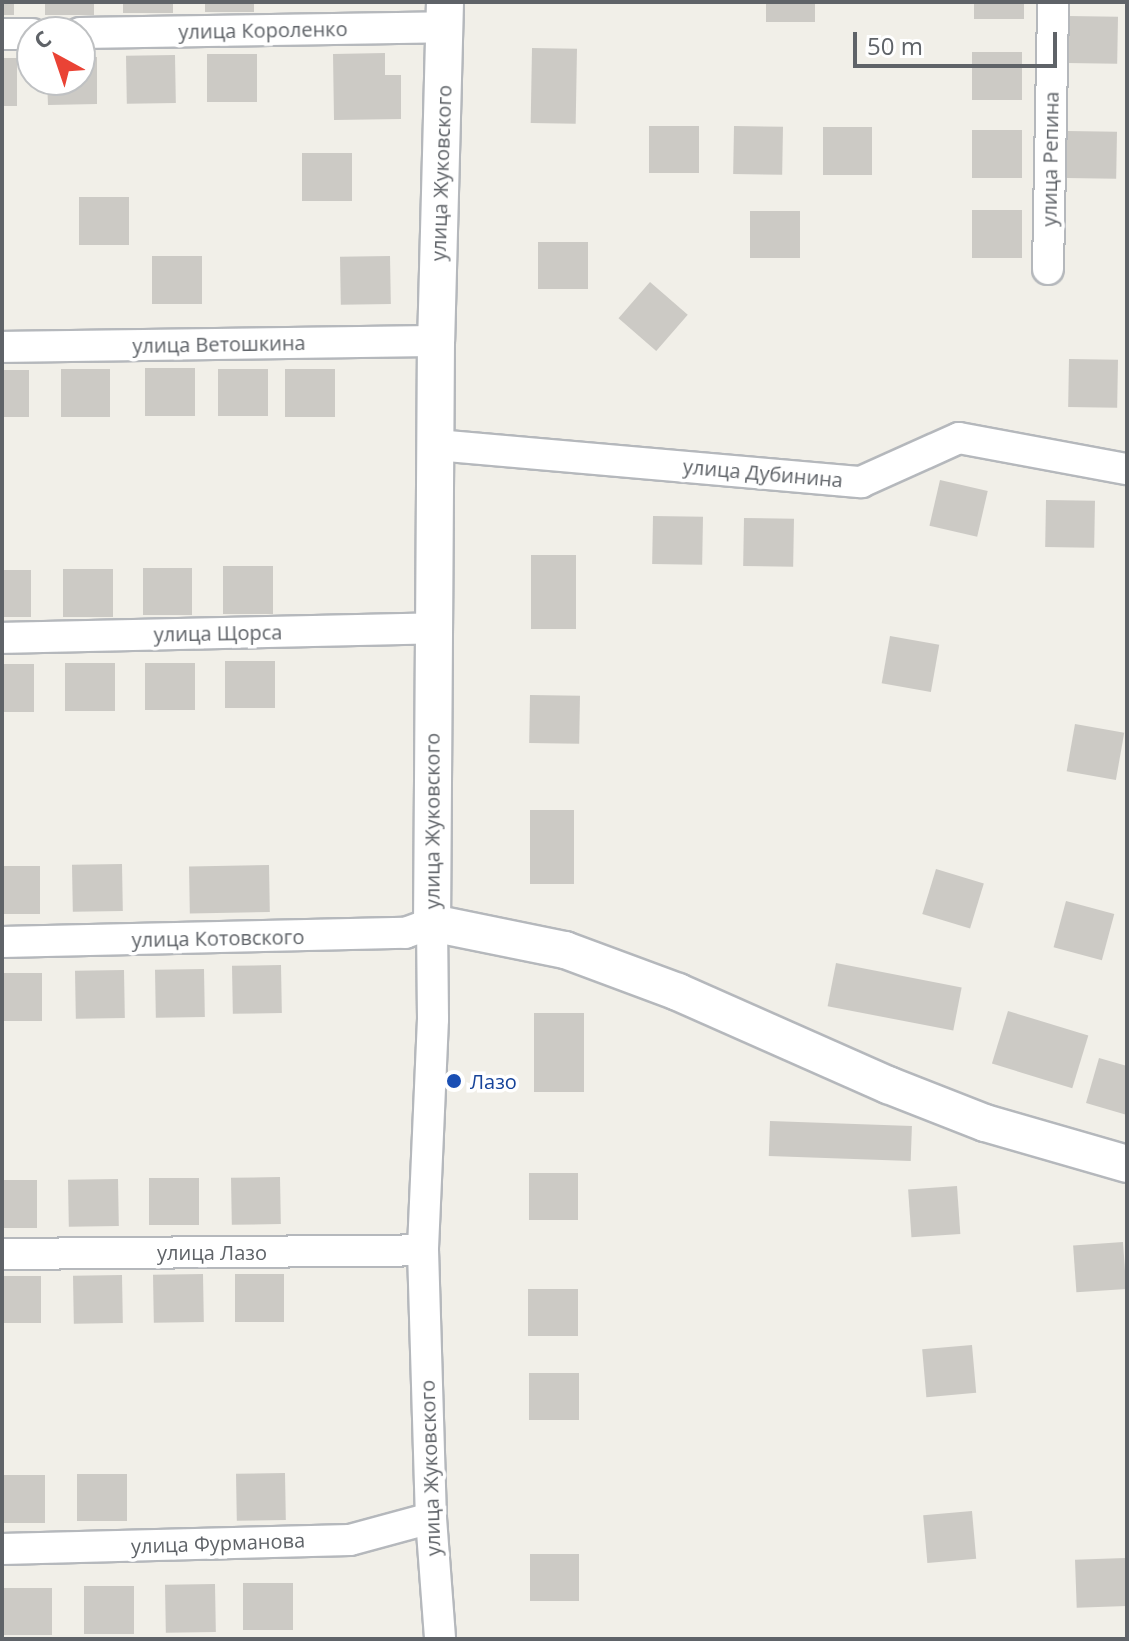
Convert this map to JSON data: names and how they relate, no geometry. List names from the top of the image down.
{
  "streets": {
    "street": [
      "улица Короленко",
      "улица Репина",
      "улица Жуковского",
      "улица Ветошкина",
      "улица Дубинина",
      "улица Щорса",
      "улица Котовского",
      "улица Лазо",
      "улица Фурманова"
    ]
  },
  "crossings": [
    ["улица Короленко", "улица Жуковского"],
    ["улица Жуковского", "улица Ветошкина"],
    ["улица Жуковского", "улица Дубинина"],
    ["улица Жуковского", "улица Щорса"],
    ["улица Жуковского", "улица Котовского"],
    ["улица Жуковского", "улица Лазо"],
    ["улица Жуковского", "улица Фурманова"]
  ],
  "places": ["Лазо"],
  "scale_bar": "50 m",
  "north": "top left"
}
